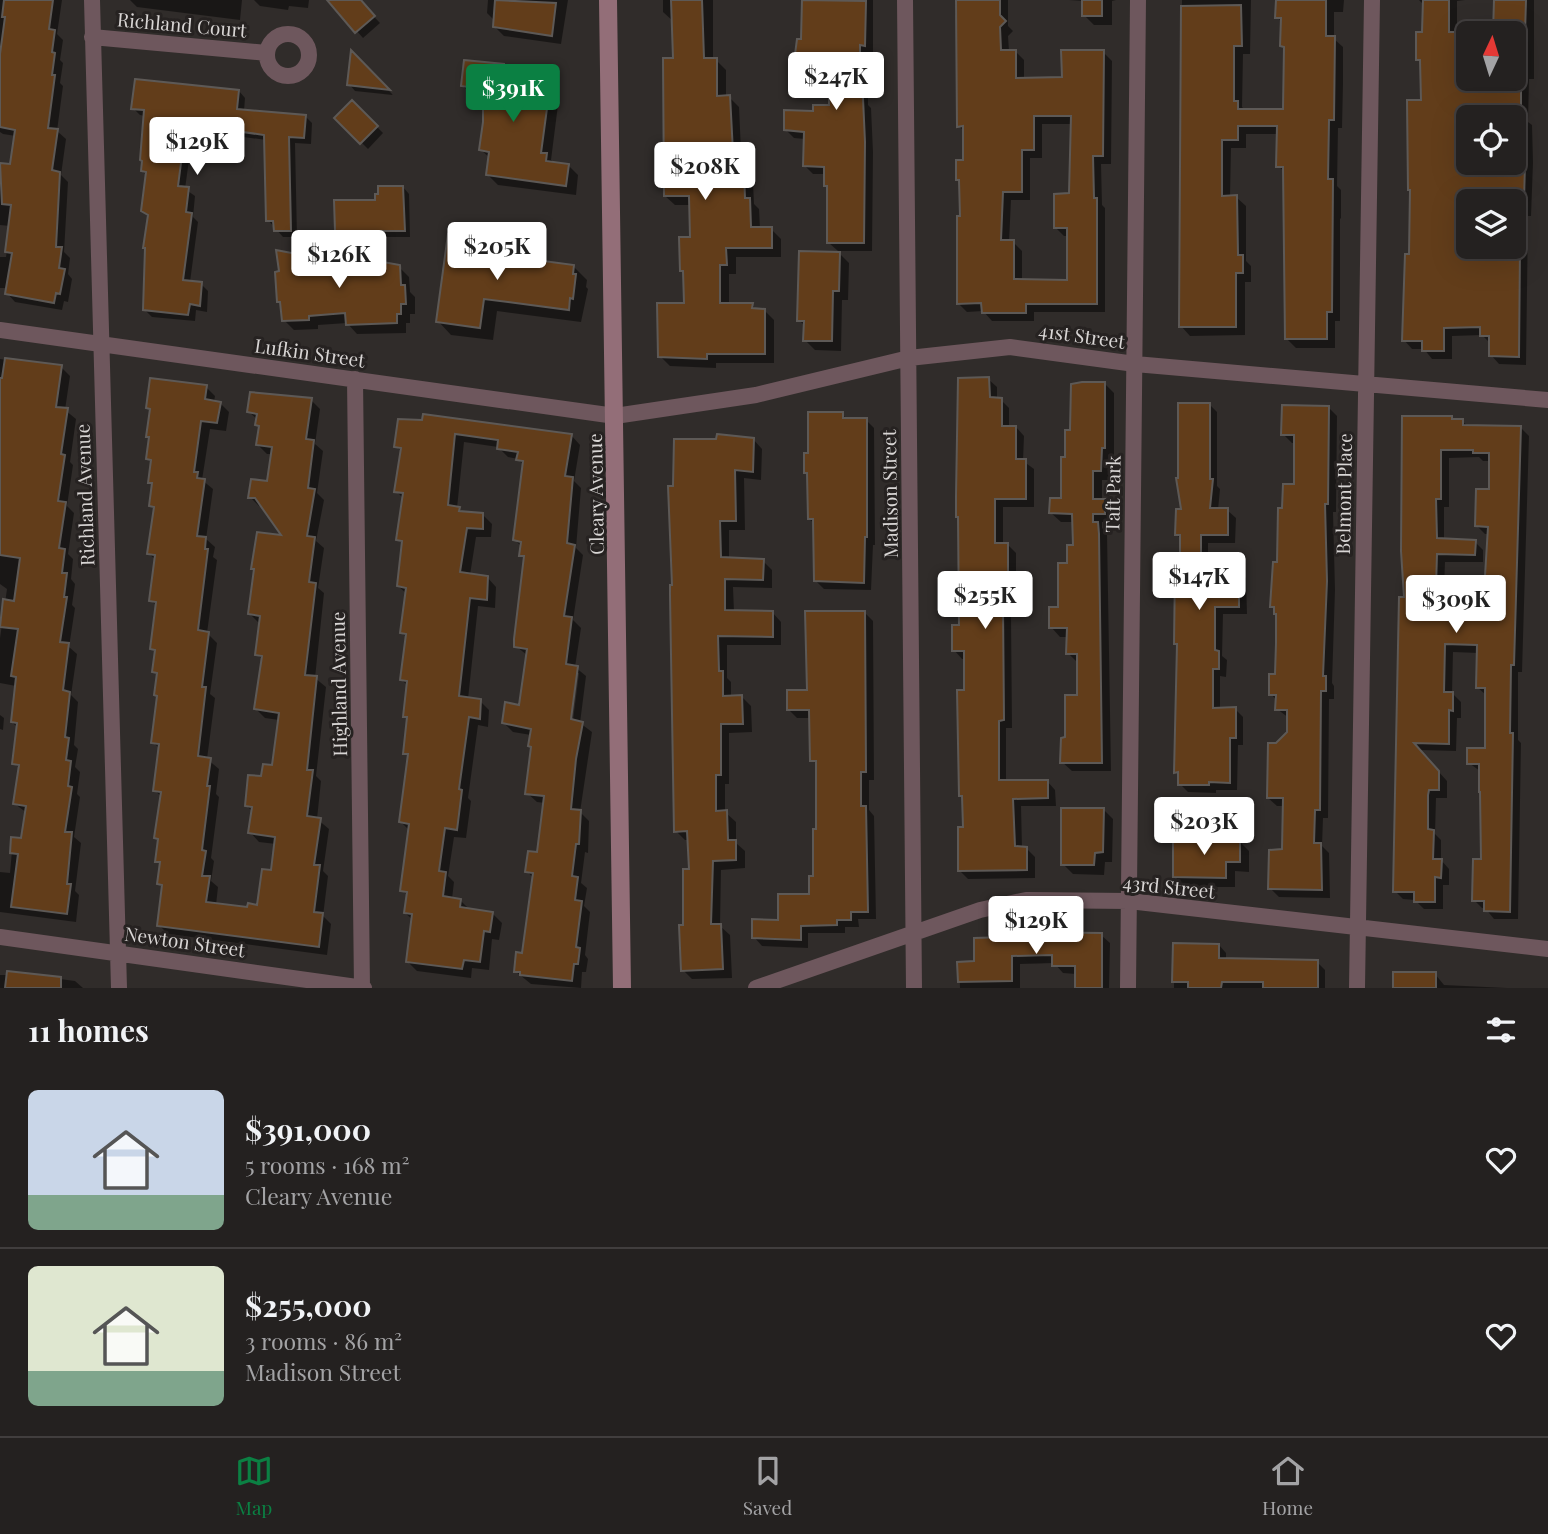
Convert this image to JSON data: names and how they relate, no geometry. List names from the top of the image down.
{
  "streets": {
    "street": [
      "Richland Court",
      "41st Street",
      "Lufkin Street",
      "Cleary Avenue",
      "Madison Street",
      "Taft Park",
      "Belmont Place",
      "Richland Avenue",
      "Highland Avenue",
      "43rd Street",
      "Newton Street"
    ]
  },
  "crossings": [
    ["Richland Court", "Richland Avenue"],
    ["41st Street", "Lufkin Street"],
    ["41st Street", "Cleary Avenue"],
    ["41st Street", "Madison Street"],
    ["41st Street", "Taft Park"],
    ["41st Street", "Belmont Place"],
    ["Lufkin Street", "Cleary Avenue"],
    ["Lufkin Street", "Richland Avenue"],
    ["Lufkin Street", "Highland Avenue"],
    ["Madison Street", "43rd Street"],
    ["Taft Park", "43rd Street"],
    ["Belmont Place", "43rd Street"],
    ["Richland Avenue", "Newton Street"],
    ["Highland Avenue", "Newton Street"]
  ],
  "north": "top",
  "page": {
    "price": [
      "$247K",
      "$391K",
      "$129K",
      "$208K",
      "$205K",
      "$126K",
      "$147K",
      "$255K",
      "$309K",
      "$203K",
      "$129K"
    ],
    "heading": "11 homes",
    "list": [
      {
        "name": "$391,000",
        "note": "5 rooms · 168 m² · Cleary Avenue"
      },
      {
        "name": "$255,000",
        "note": "3 rooms · 86 m² · Madison Street"
      }
    ],
    "tabs": ["Map", "Saved", "Home"]
  }
}
